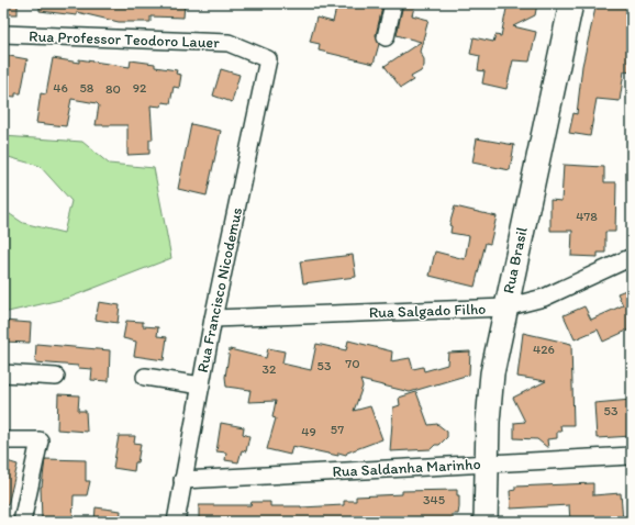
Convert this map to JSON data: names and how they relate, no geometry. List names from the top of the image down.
{
  "streets": {
    "street": [
      "Rua Professor Teodoro Lauer",
      "Rua Brasil",
      "Rua Francisco Nicodemus",
      "Rua Salgado Filho",
      "Rua Saldanha Marinho"
    ]
  },
  "crossings": [
    ["Rua Professor Teodoro Lauer", "Rua Francisco Nicodemus"],
    ["Rua Brasil", "Rua Salgado Filho"],
    ["Rua Brasil", "Rua Saldanha Marinho"],
    ["Rua Francisco Nicodemus", "Rua Salgado Filho"],
    ["Rua Francisco Nicodemus", "Rua Saldanha Marinho"]
  ],
  "house_numbers": [
    "46",
    "58",
    "92",
    "80",
    "478",
    "426",
    "70",
    "53",
    "32",
    "53",
    "57",
    "49",
    "345"
  ]
}
